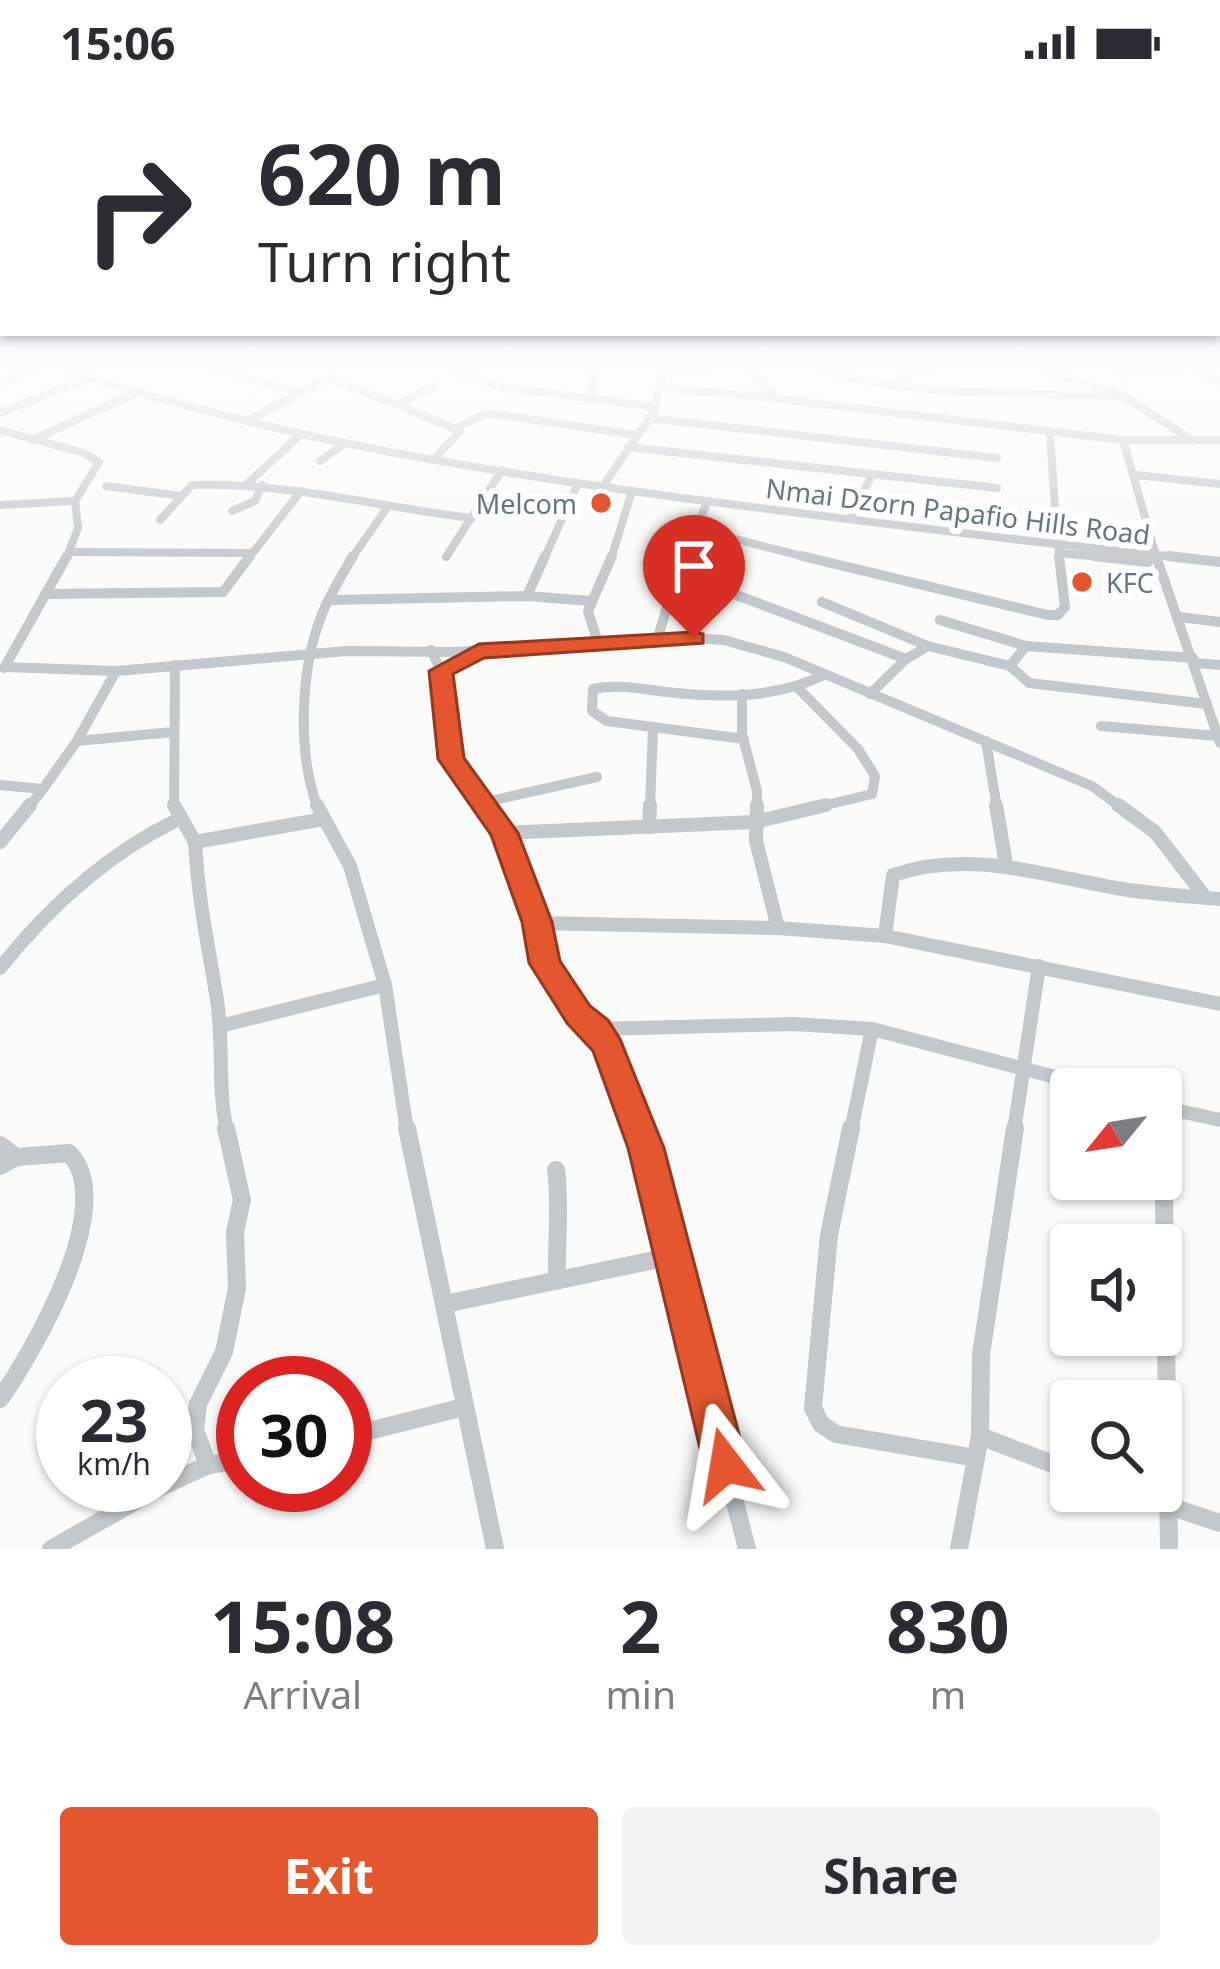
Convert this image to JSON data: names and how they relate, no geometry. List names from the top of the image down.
{
  "streets": {
    "street": ["Nmai Dzorn Papafio Hills Road"]
  },
  "places": ["Melcom", "KFC"],
  "north": "bottom left",
  "page": {
    "status": "15:06",
    "turn": ["620 m", "Turn right"],
    "speed": "23 km/h",
    "limit": "30",
    "eta": [
      "15:08",
      "Arrival",
      "2",
      "min",
      "830",
      "m"
    ],
    "buttons": ["Exit", "Share"]
  }
}
